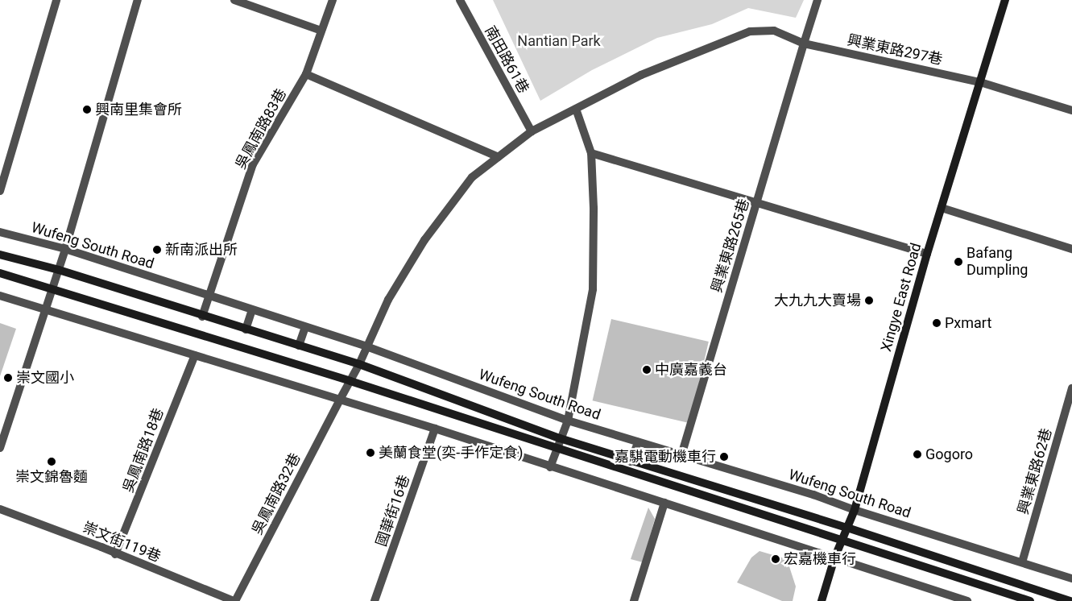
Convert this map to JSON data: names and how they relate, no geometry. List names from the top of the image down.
{
  "streets": {
    "street": [
      "興業東路297巷",
      "南田路61巷",
      "吳鳳南路83巷",
      "Wufeng South Road",
      "興業東路265巷",
      "Xingye East Road",
      "吳鳳南路18巷",
      "興業東路62巷",
      "吳鳳南路32巷",
      "國華街16巷",
      "崇文街119巷"
    ]
  },
  "crossings": [
    ["興業東路297巷", "南田路61巷"],
    ["興業東路297巷", "興業東路265巷"],
    ["興業東路297巷", "Xingye East Road"],
    ["興業東路297巷", "吳鳳南路32巷"],
    ["南田路61巷", "吳鳳南路32巷"],
    ["吳鳳南路83巷", "Wufeng South Road"],
    ["Wufeng South Road", "興業東路265巷"],
    ["Wufeng South Road", "Xingye East Road"],
    ["Wufeng South Road", "興業東路62巷"],
    ["Wufeng South Road", "吳鳳南路32巷"],
    ["吳鳳南路18巷", "崇文街119巷"],
    ["吳鳳南路32巷", "崇文街119巷"]
  ],
  "parks": ["Nantian Park"],
  "places": [
    "興南里集會所",
    "新南派出所",
    "Bafang Dumpling",
    "大九九大賣場",
    "Pxmart",
    "中廣嘉義台",
    "崇文國小",
    "美蘭食堂(奕-手作定食)",
    "Gogoro",
    "嘉騏電動機車行",
    "崇文錦魯麵",
    "宏嘉機車行"
  ]
}
